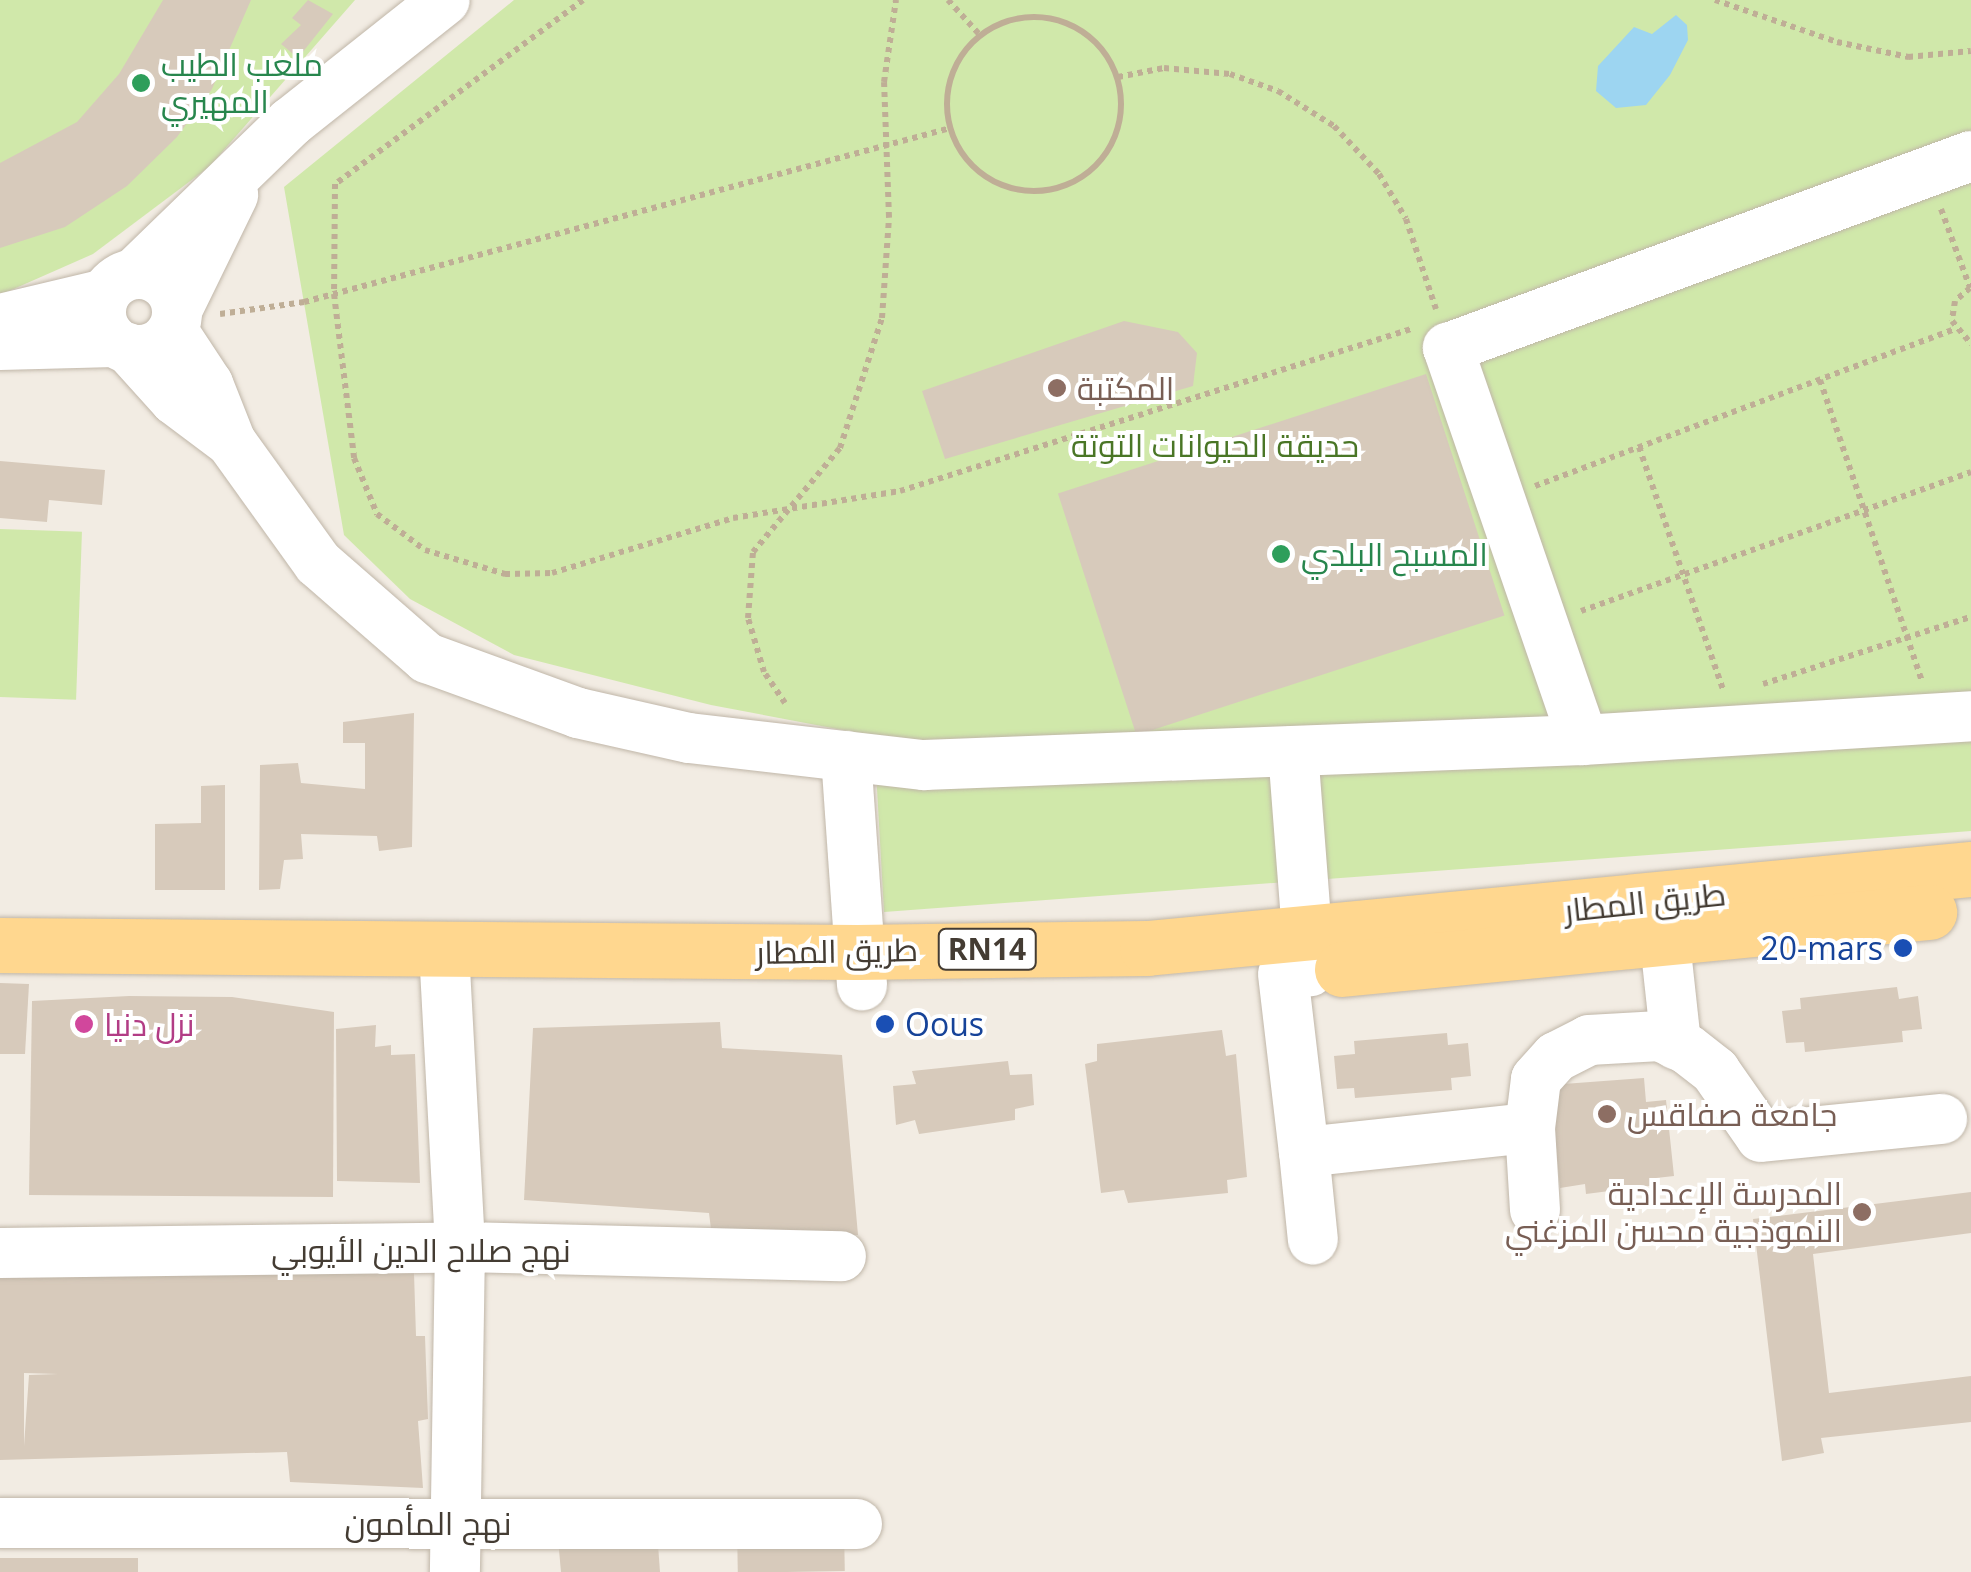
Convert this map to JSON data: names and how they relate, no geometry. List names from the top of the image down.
{
  "streets": {
    "main road": ["طريق المطار", "RN14"],
    "street": ["نهج صلاح الدين الأيوبي", "نهج المأمون"]
  },
  "parks": ["حديقة الحيوانات التوتة"],
  "places": [
    "ملعب الطيب المهيري",
    "المكتبة",
    "المسبح البلدي",
    "20-mars",
    "نزل دنيا",
    "Oous",
    "جامعة صفاقس",
    "المدرسة الإعدادية النموذجية محسن المزغني"
  ]
}
